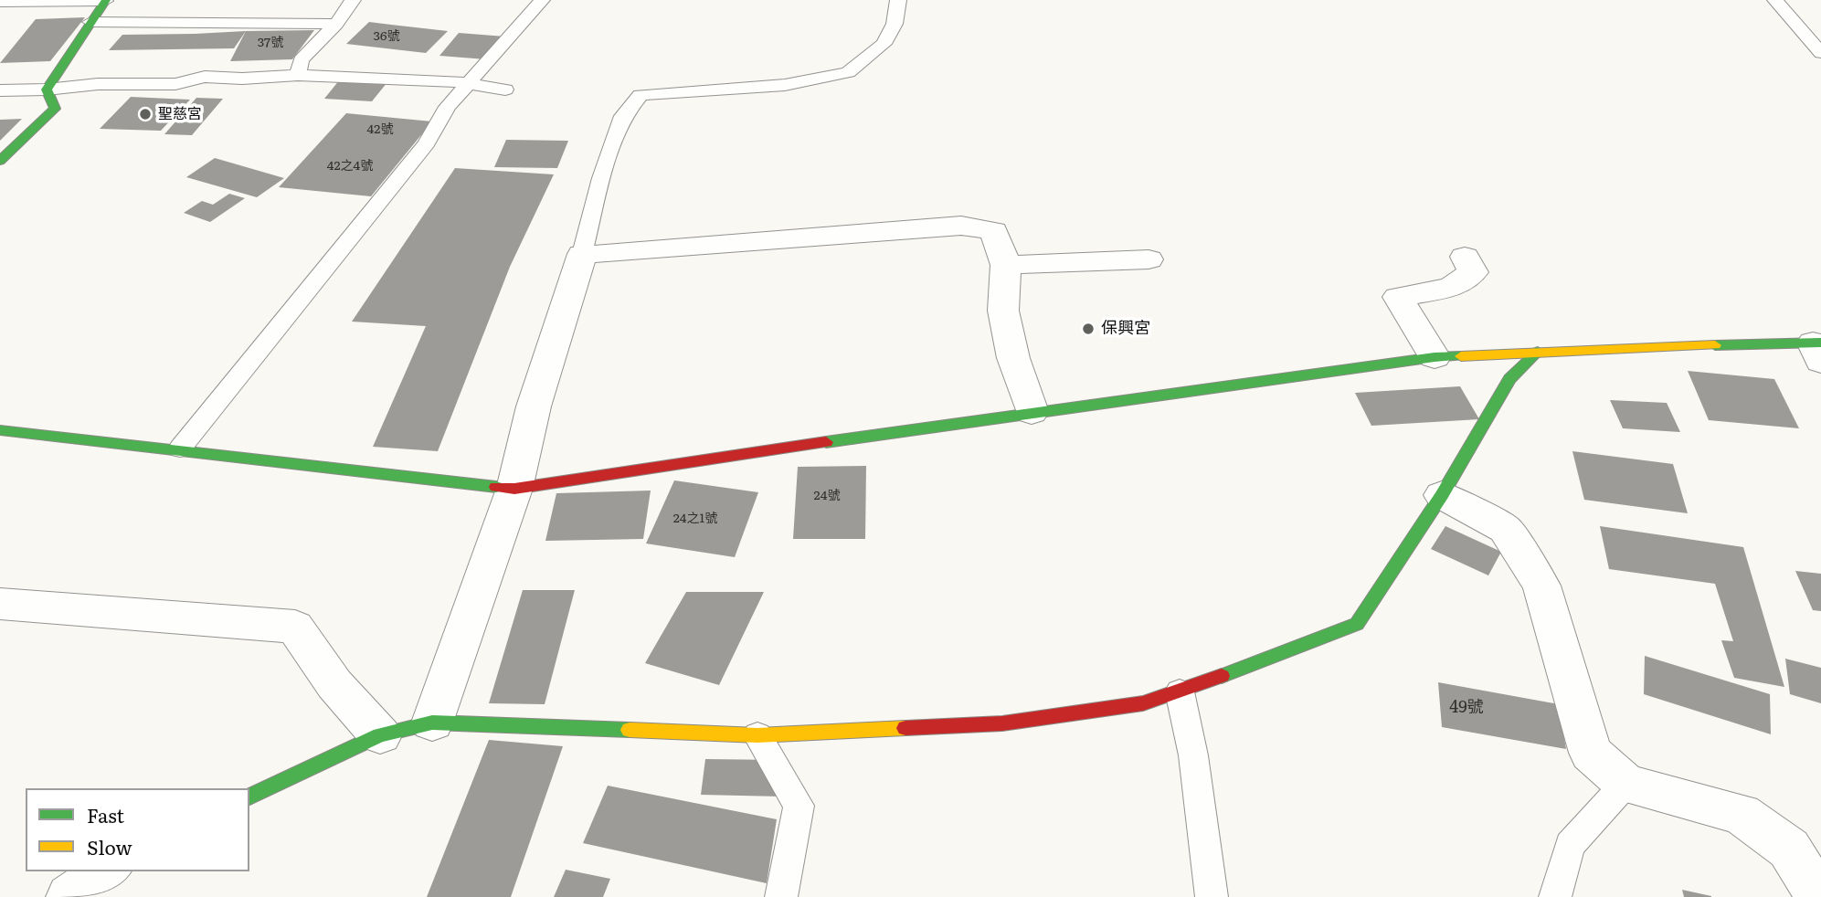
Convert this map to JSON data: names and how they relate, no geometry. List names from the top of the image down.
{
  "places": ["聖慈宮", "保興宮"],
  "house_numbers": [
    "36號",
    "37號",
    "42號",
    "42之4號",
    "24號",
    "24之1號",
    "49號"
  ],
  "legend": ["Fast", "Slow"]
}
